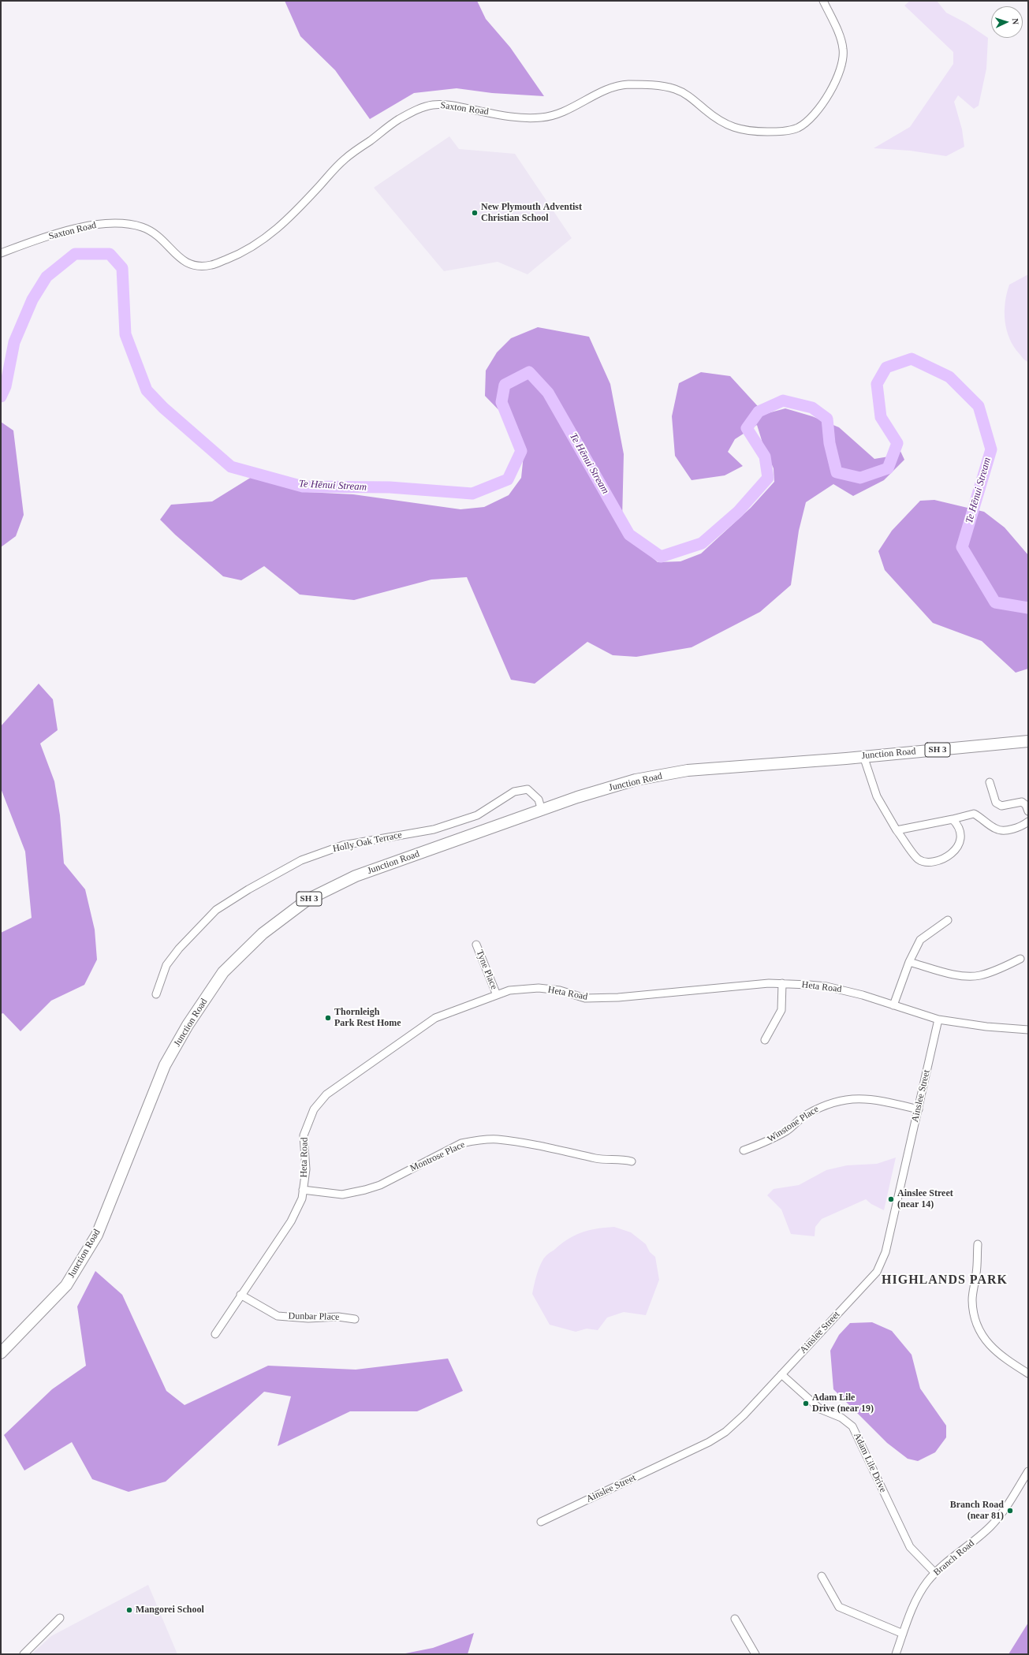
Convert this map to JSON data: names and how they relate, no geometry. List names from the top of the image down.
{
  "streets": {
    "highway": ["SH 3", "Junction Road"],
    "street": [
      "Saxton Road",
      "Holly Oak Terrace",
      "Tyne Place",
      "Heta Road",
      "Ainslee Street",
      "Winstone Place",
      "Montrose Place",
      "Dunbar Place",
      "Adam Lile Drive",
      "Branch Road"
    ]
  },
  "crossings": [
    ["Junction Road", "Holly Oak Terrace"],
    ["Tyne Place", "Heta Road"],
    ["Heta Road", "Ainslee Street"],
    ["Heta Road", "Montrose Place"],
    ["Heta Road", "Dunbar Place"],
    ["Ainslee Street", "Winstone Place"],
    ["Ainslee Street", "Adam Lile Drive"],
    ["Adam Lile Drive", "Branch Road"]
  ],
  "districts": ["HIGHLANDS PARK"],
  "water": ["Te Hēnui Stream"],
  "places": [
    "New Plymouth Adventist Christian School",
    "Thornleigh Park Rest Home",
    "Ainslee Street (near 14)",
    "Adam Lile Drive (near 19)",
    "Branch Road (near 81)",
    "Mangorei School"
  ],
  "north": "right"
}
